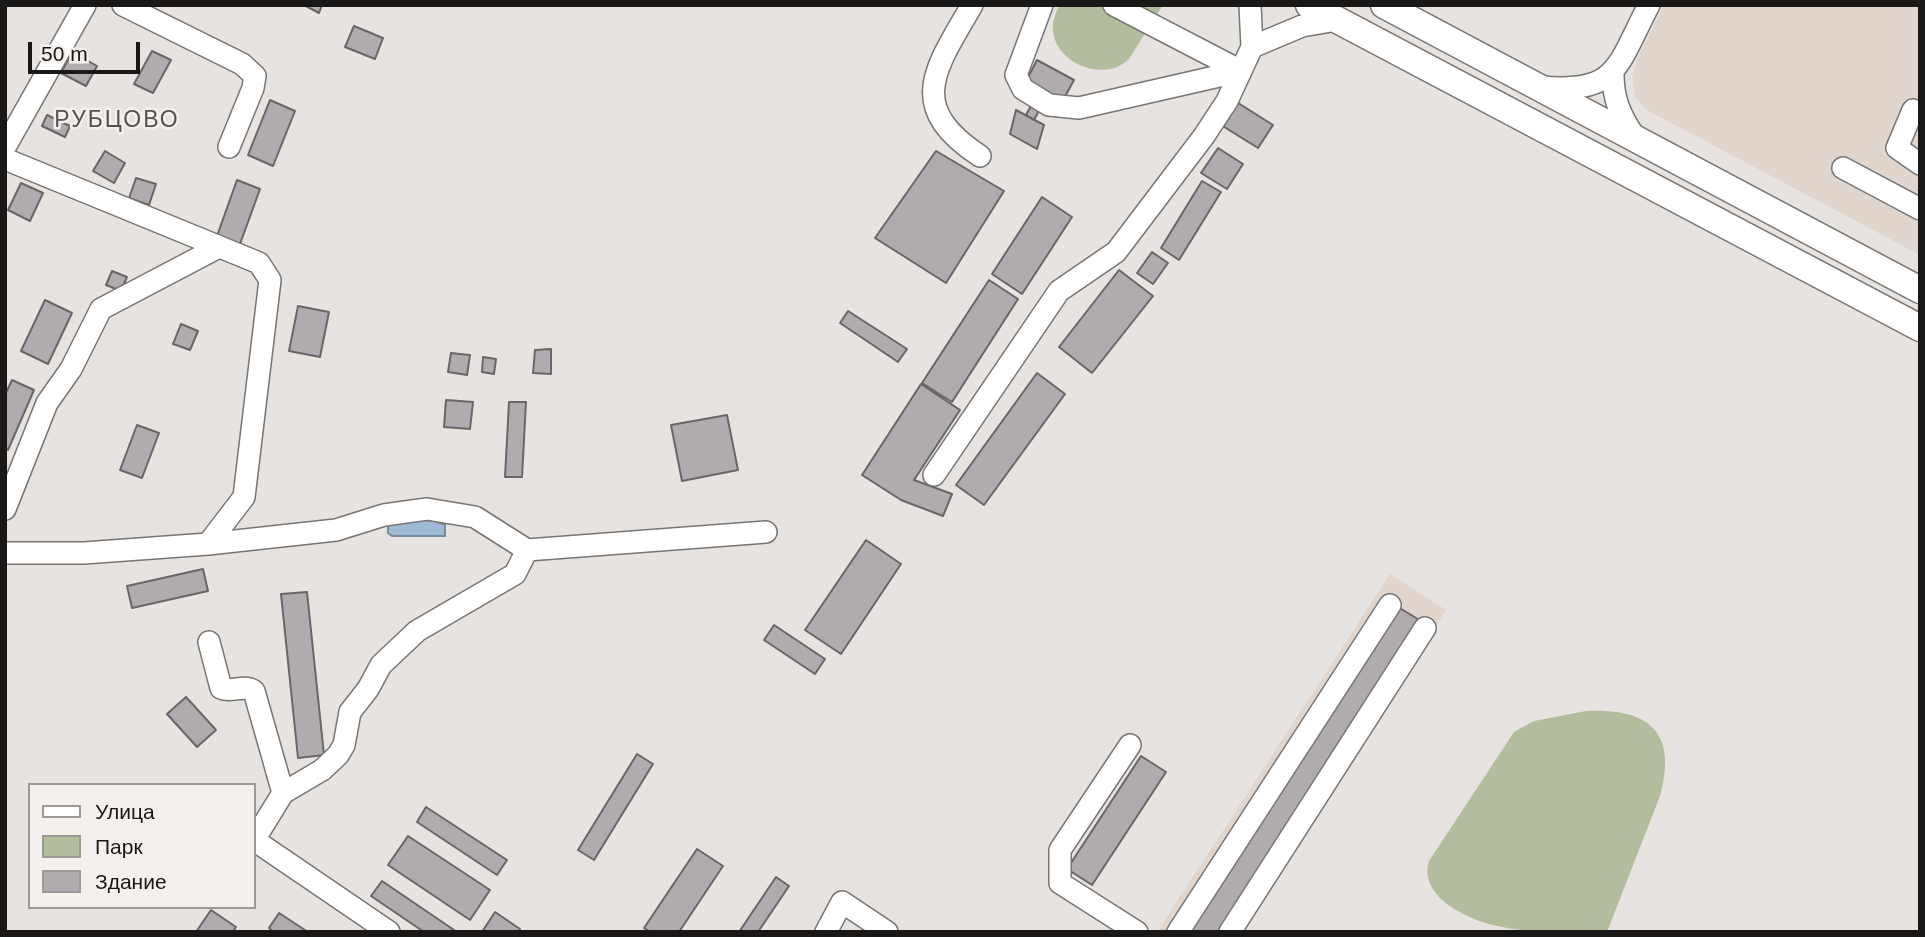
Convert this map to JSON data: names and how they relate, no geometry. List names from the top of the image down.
{
  "districts": ["РУБЦОВО"],
  "legend": ["Улица", "Парк", "Здание"],
  "scale_bar": "50 m"
}
